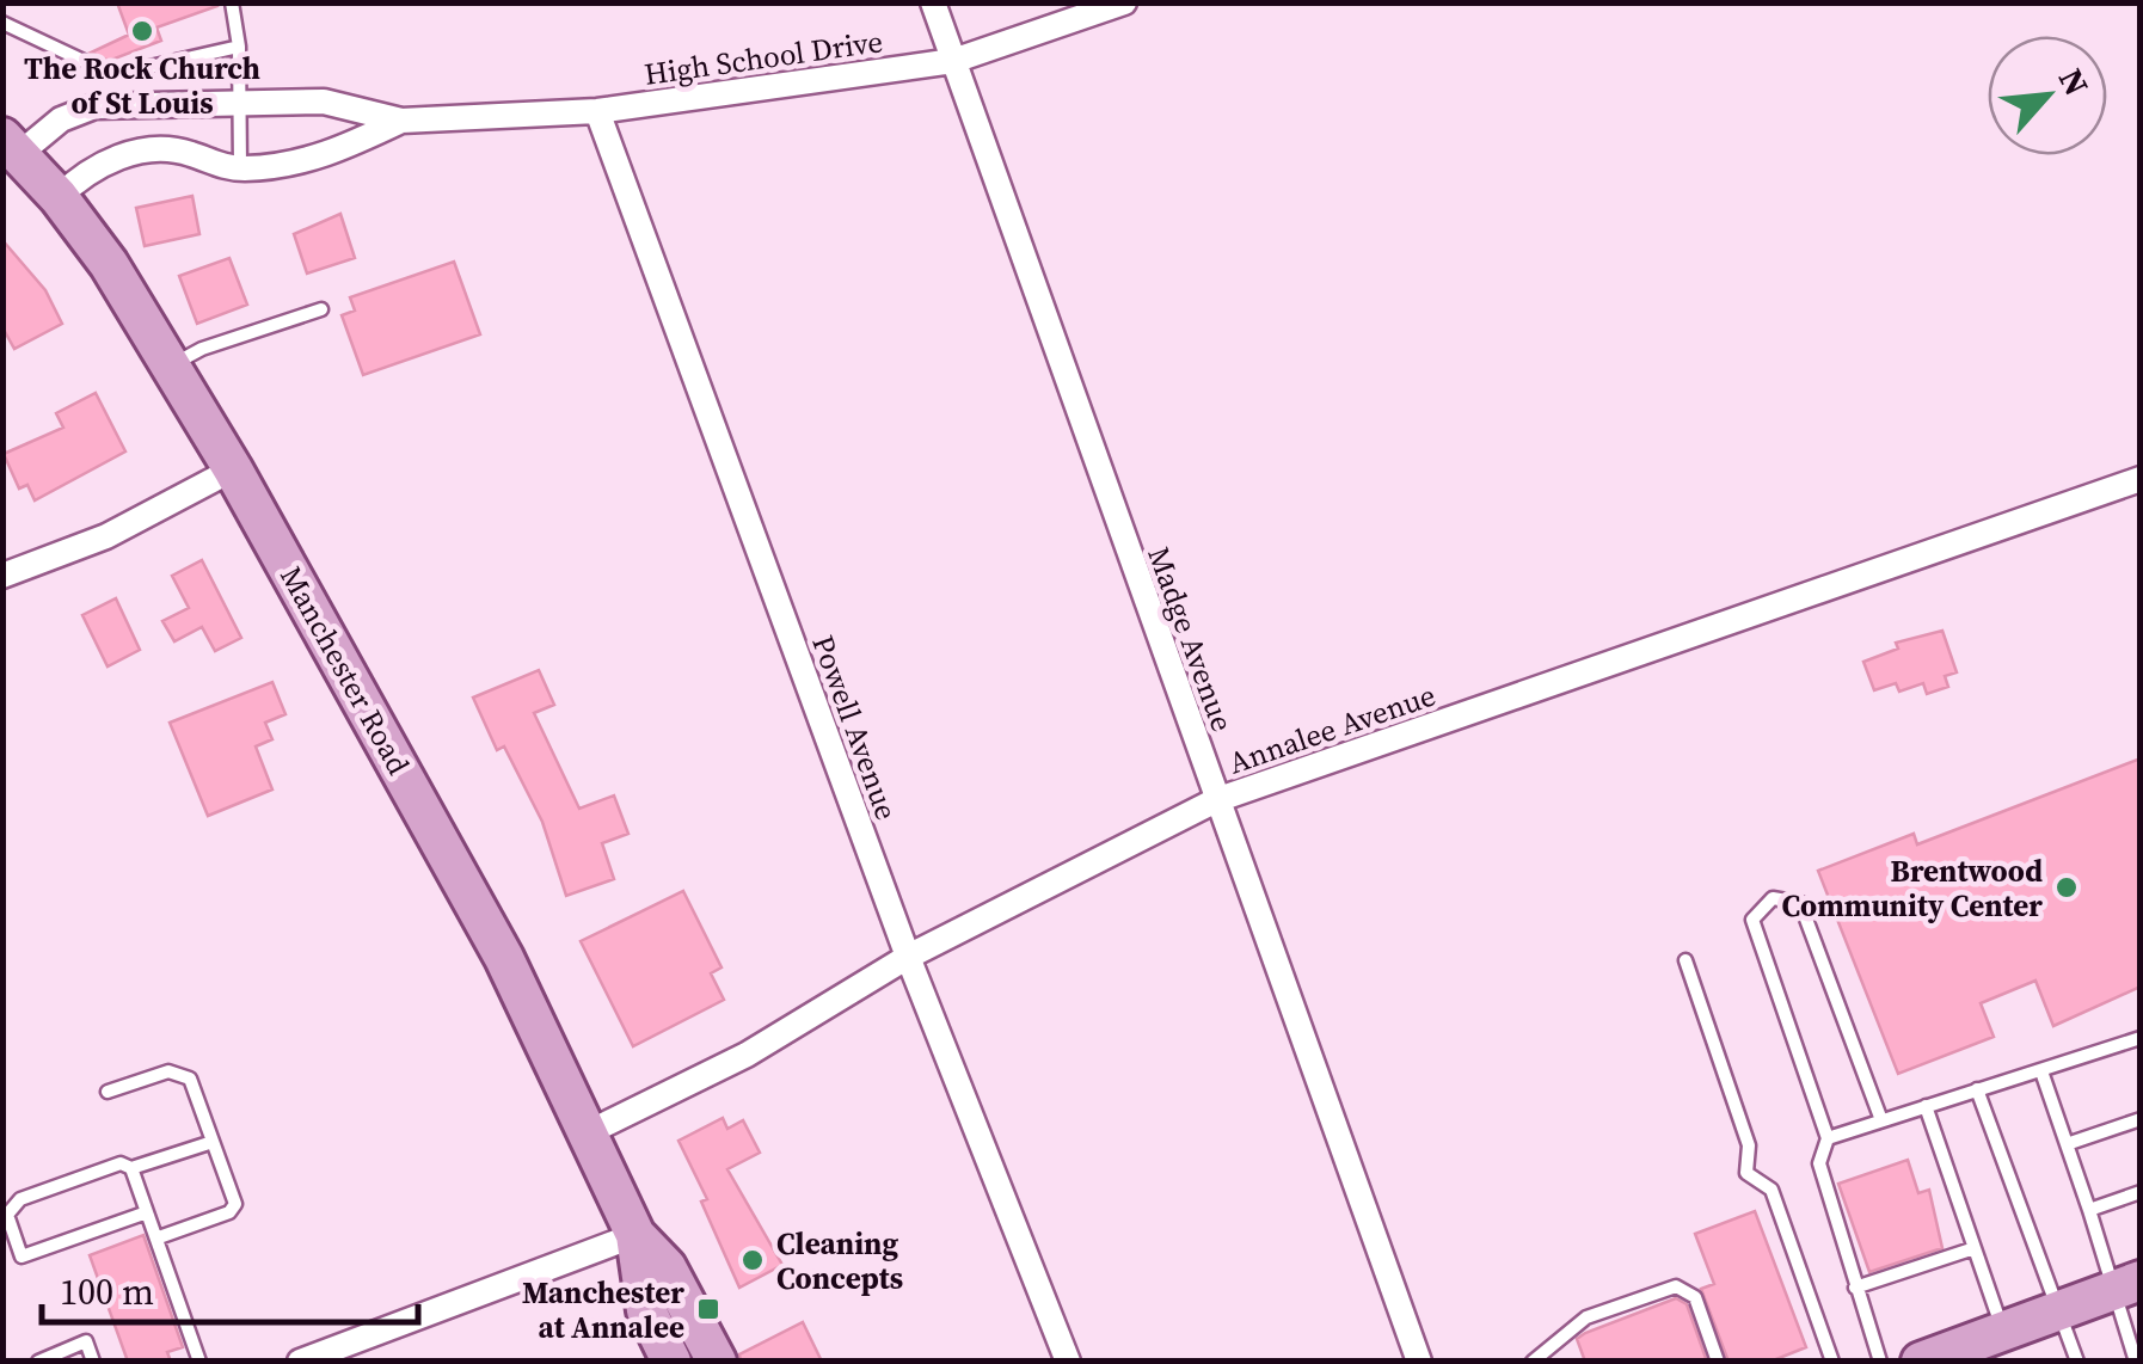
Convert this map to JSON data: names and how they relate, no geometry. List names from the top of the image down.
{
  "streets": {
    "main road": ["Manchester Road"],
    "street": [
      "High School Drive",
      "Madge Avenue",
      "Powell Avenue",
      "Annalee Avenue"
    ]
  },
  "crossings": [
    ["High School Drive", "Madge Avenue"],
    ["High School Drive", "Manchester Road"],
    ["High School Drive", "Powell Avenue"],
    ["Madge Avenue", "Annalee Avenue"],
    ["Manchester Road", "Annalee Avenue"],
    ["Powell Avenue", "Annalee Avenue"]
  ],
  "places": {
    "other": ["The Rock Church of St Louis", "Brentwood Community Center", "Cleaning Concepts"],
    "transit": ["Manchester at Annalee"]
  },
  "scale_bar": "100 m",
  "north": "top right"
}
